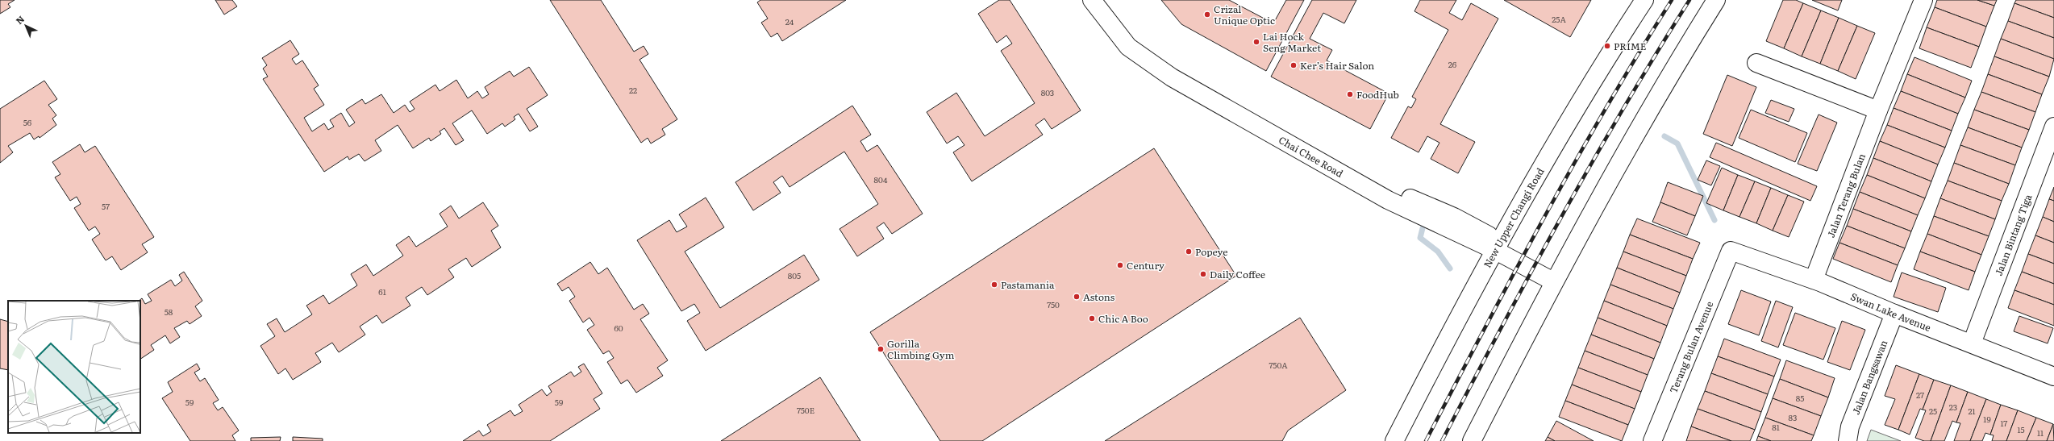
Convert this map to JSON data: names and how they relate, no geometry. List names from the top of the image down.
{
  "streets": {
    "street": [
      "Chai Chee Road",
      "Jalan Terang Bulan",
      "New Upper Changi Road",
      "Jalan Bintang Tiga",
      "Swan Lake Avenue",
      "Terang Bulan Avenue",
      "Jalan Bangsawan"
    ]
  },
  "crossings": [
    ["Chai Chee Road", "New Upper Changi Road"],
    ["Jalan Terang Bulan", "Swan Lake Avenue"],
    ["Jalan Bintang Tiga", "Swan Lake Avenue"],
    ["Swan Lake Avenue", "Terang Bulan Avenue"],
    ["Swan Lake Avenue", "Jalan Bangsawan"]
  ],
  "places": [
    "Crizal Unique Optic",
    "Lai Hock Seng Market",
    "PRIME",
    "Ker’s Hair Salon",
    "FoodHub",
    "Popeye",
    "Century",
    "Daily Coffee",
    "Pastamania",
    "Astons",
    "Chic A Boo",
    "Gorilla Climbing Gym"
  ],
  "house_numbers": [
    "25A",
    "24",
    "26",
    "22",
    "803",
    "56",
    "804",
    "57",
    "805",
    "61",
    "750",
    "58",
    "60",
    "750A",
    "27",
    "85",
    "59",
    "59",
    "23",
    "750E",
    "25",
    "21",
    "83",
    "19",
    "17",
    "81",
    "15",
    "11"
  ],
  "north": "top left"
}
